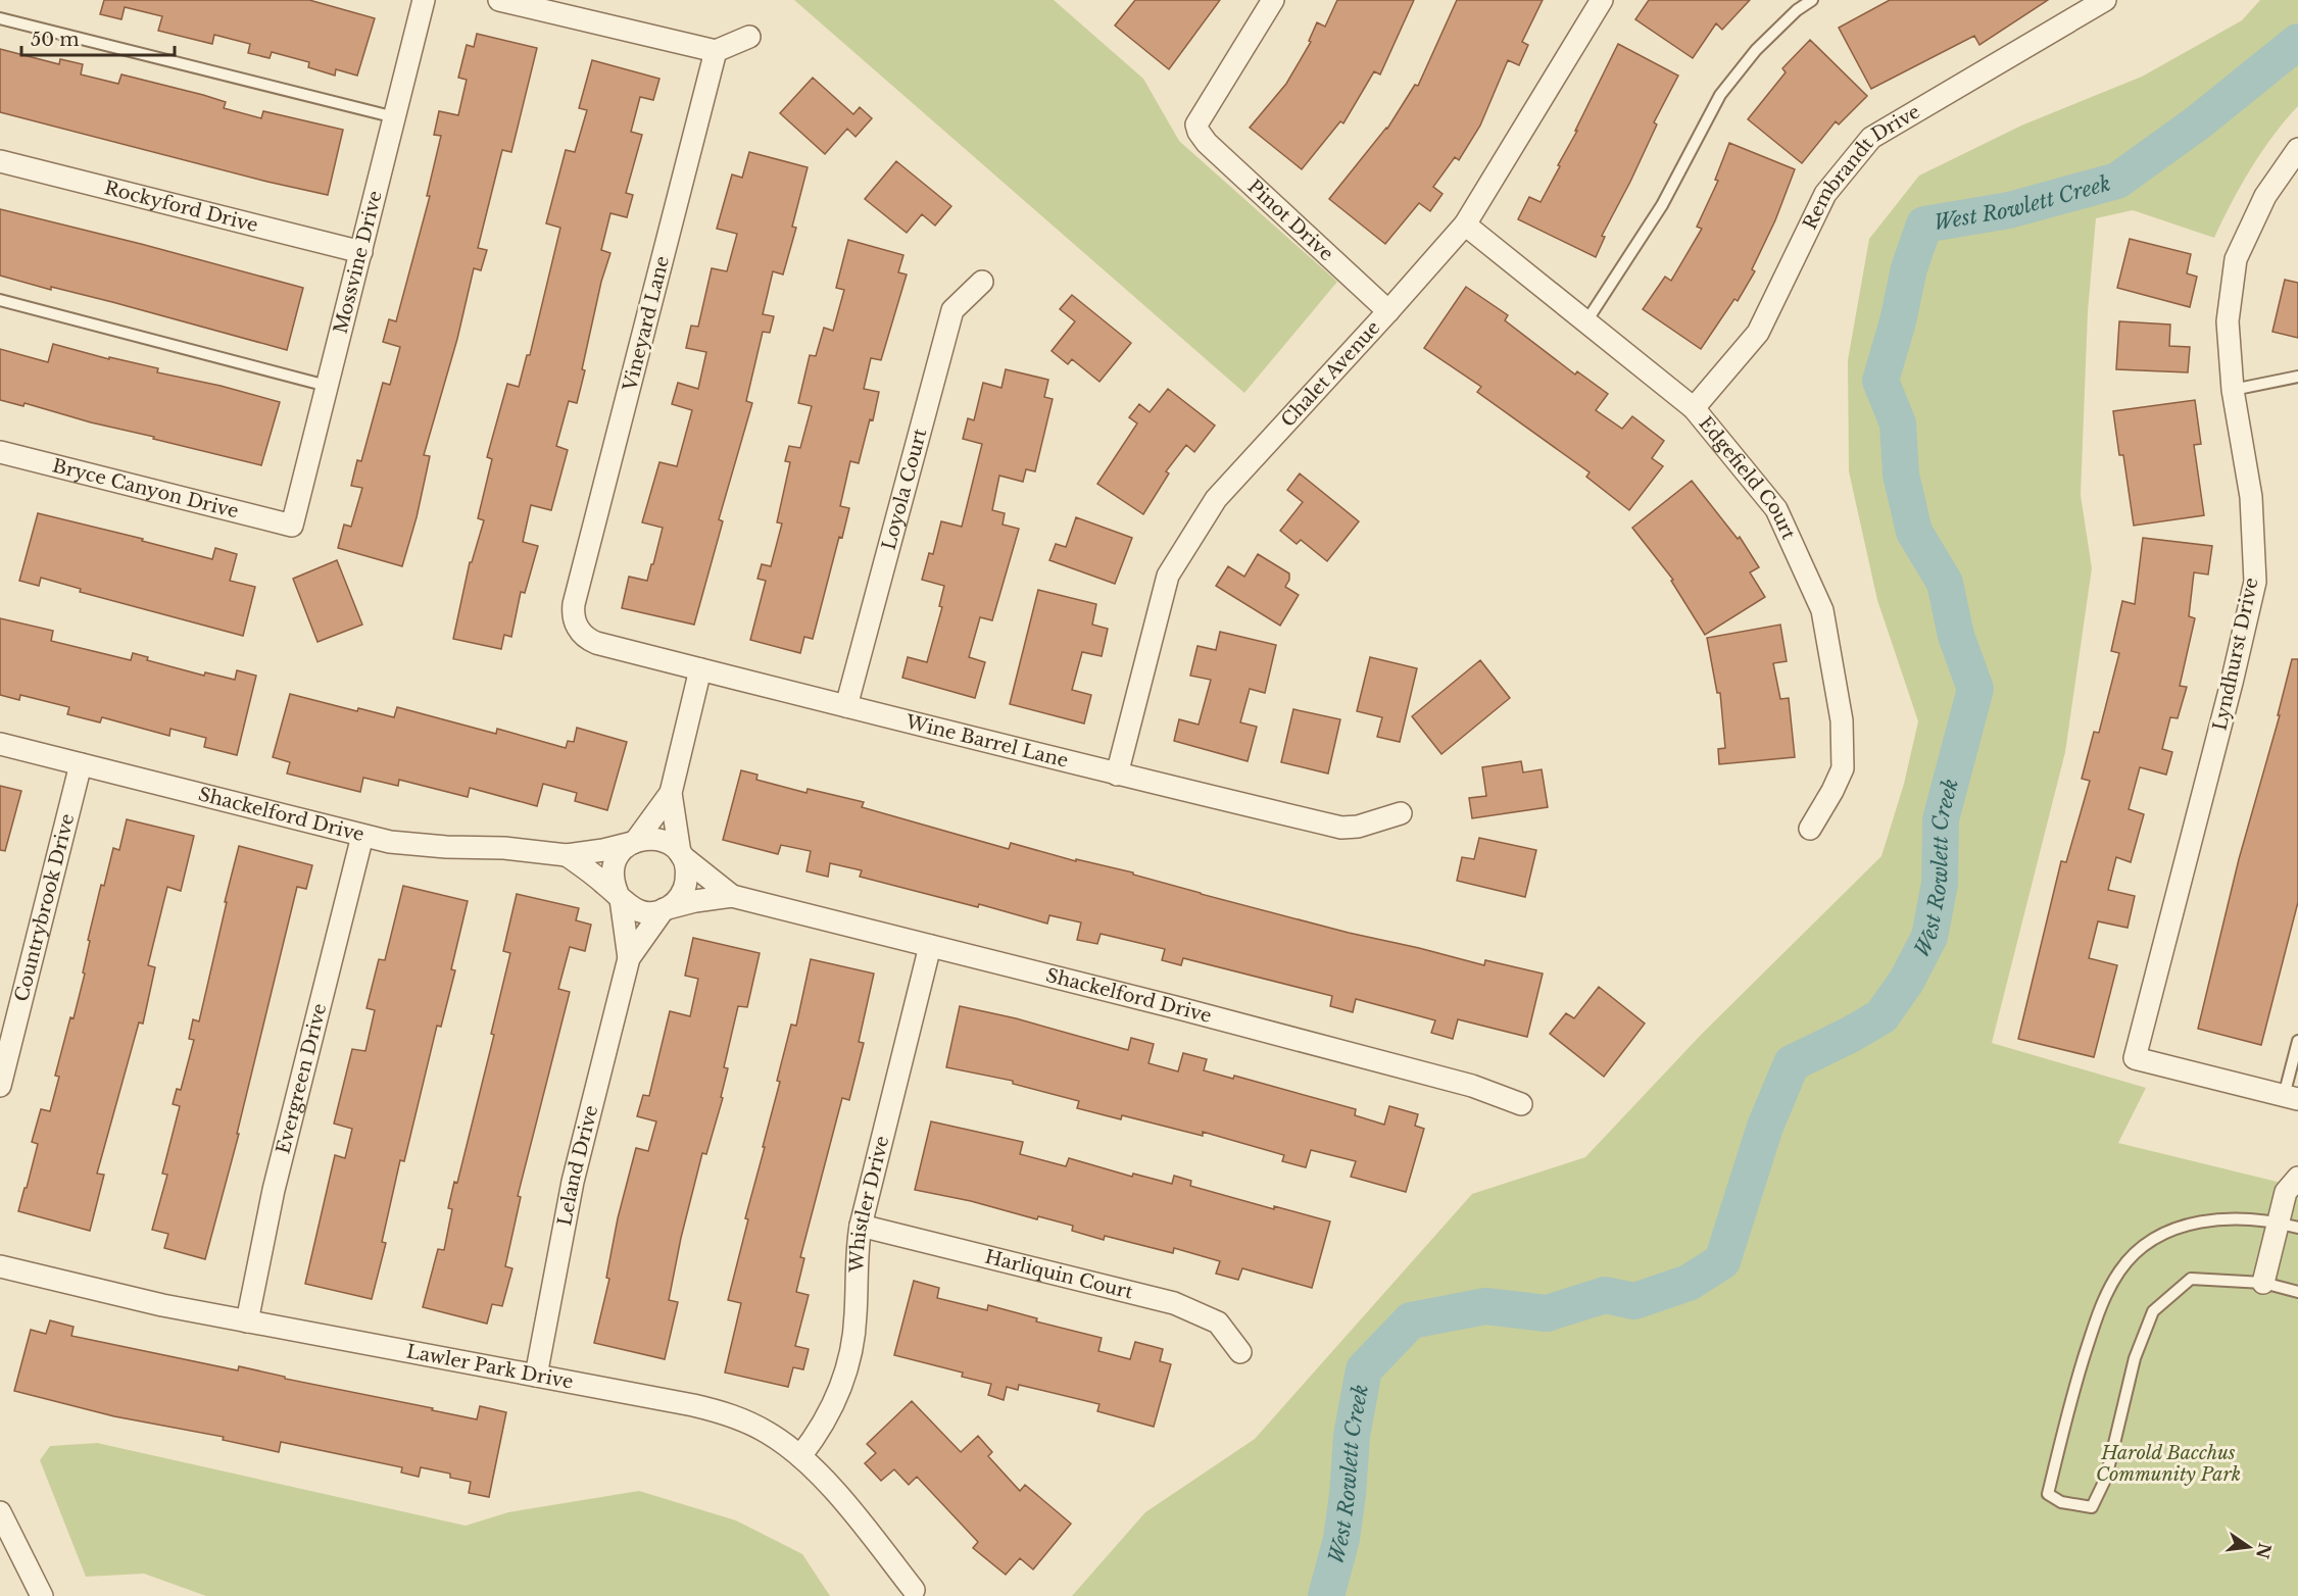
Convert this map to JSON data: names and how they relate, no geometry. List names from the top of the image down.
{
  "streets": {
    "street": [
      "Rembrandt Drive",
      "Rockyford Drive",
      "Pinot Drive",
      "Mossvine Drive",
      "Vineyard Lane",
      "Chalet Avenue",
      "Edgefield Court",
      "Bryce Canyon Drive",
      "Loyola Court",
      "Lyndhurst Drive",
      "Wine Barrel Lane",
      "Shackelford Drive",
      "Countrybrook Drive",
      "Evergreen Drive",
      "Leland Drive",
      "Whistler Drive",
      "Harliquin Court",
      "Lawler Park Drive"
    ]
  },
  "crossings": [
    ["Rembrandt Drive", "Edgefield Court"],
    ["Rockyford Drive", "Mossvine Drive"],
    ["Pinot Drive", "Chalet Avenue"],
    ["Mossvine Drive", "Bryce Canyon Drive"],
    ["Vineyard Lane", "Wine Barrel Lane"],
    ["Chalet Avenue", "Edgefield Court"],
    ["Chalet Avenue", "Wine Barrel Lane"],
    ["Loyola Court", "Wine Barrel Lane"],
    ["Shackelford Drive", "Countrybrook Drive"],
    ["Shackelford Drive", "Evergreen Drive"],
    ["Shackelford Drive", "Leland Drive"],
    ["Shackelford Drive", "Whistler Drive"],
    ["Evergreen Drive", "Lawler Park Drive"],
    ["Leland Drive", "Lawler Park Drive"],
    ["Whistler Drive", "Harliquin Court"],
    ["Whistler Drive", "Lawler Park Drive"]
  ],
  "water": ["West Rowlett Creek"],
  "parks": ["Harold Bacchus Community Park"],
  "scale_bar": "50 m",
  "north": "right"
}
